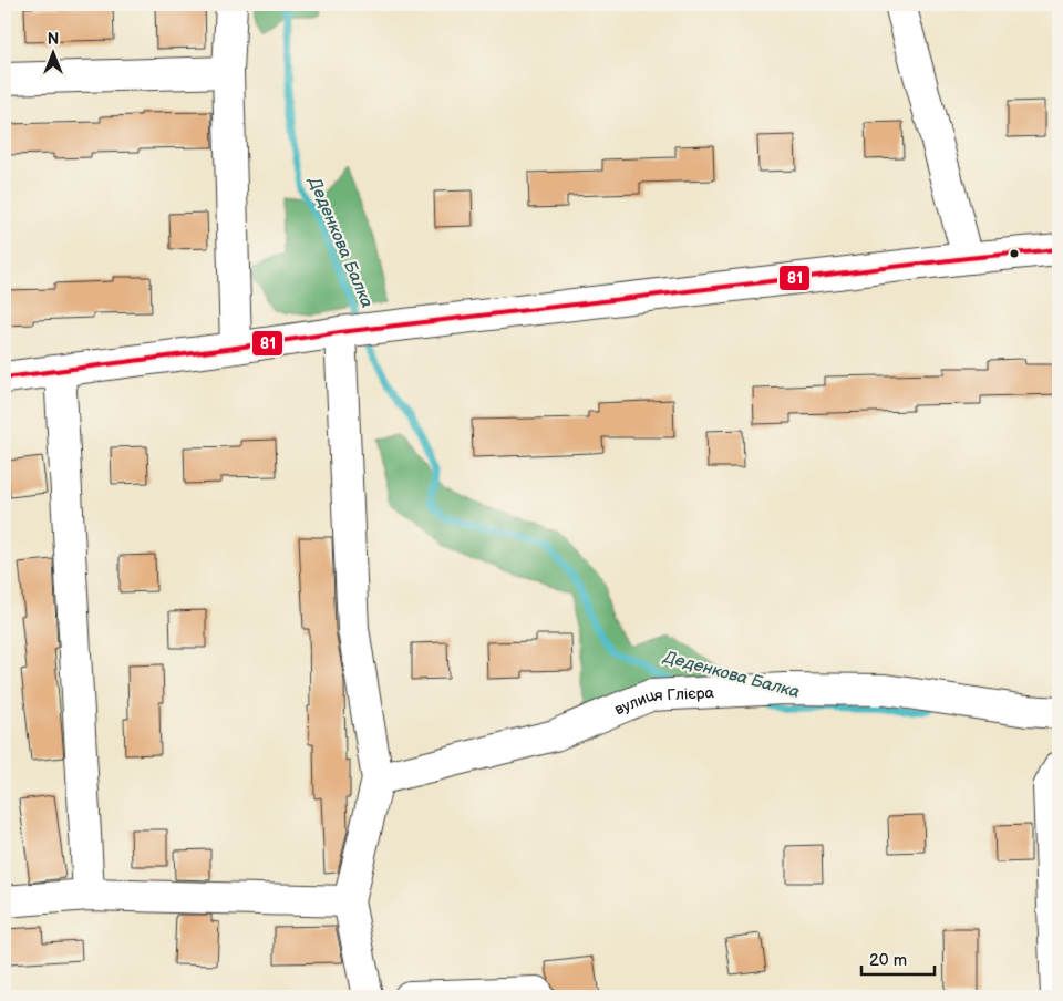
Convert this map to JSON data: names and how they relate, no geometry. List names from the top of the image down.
{
  "streets": {
    "street": ["вулиця Глієра"]
  },
  "water": ["Деденкова Балка"],
  "lines": ["transit line 81"],
  "scale_bar": "20 m",
  "north": "top"
}
